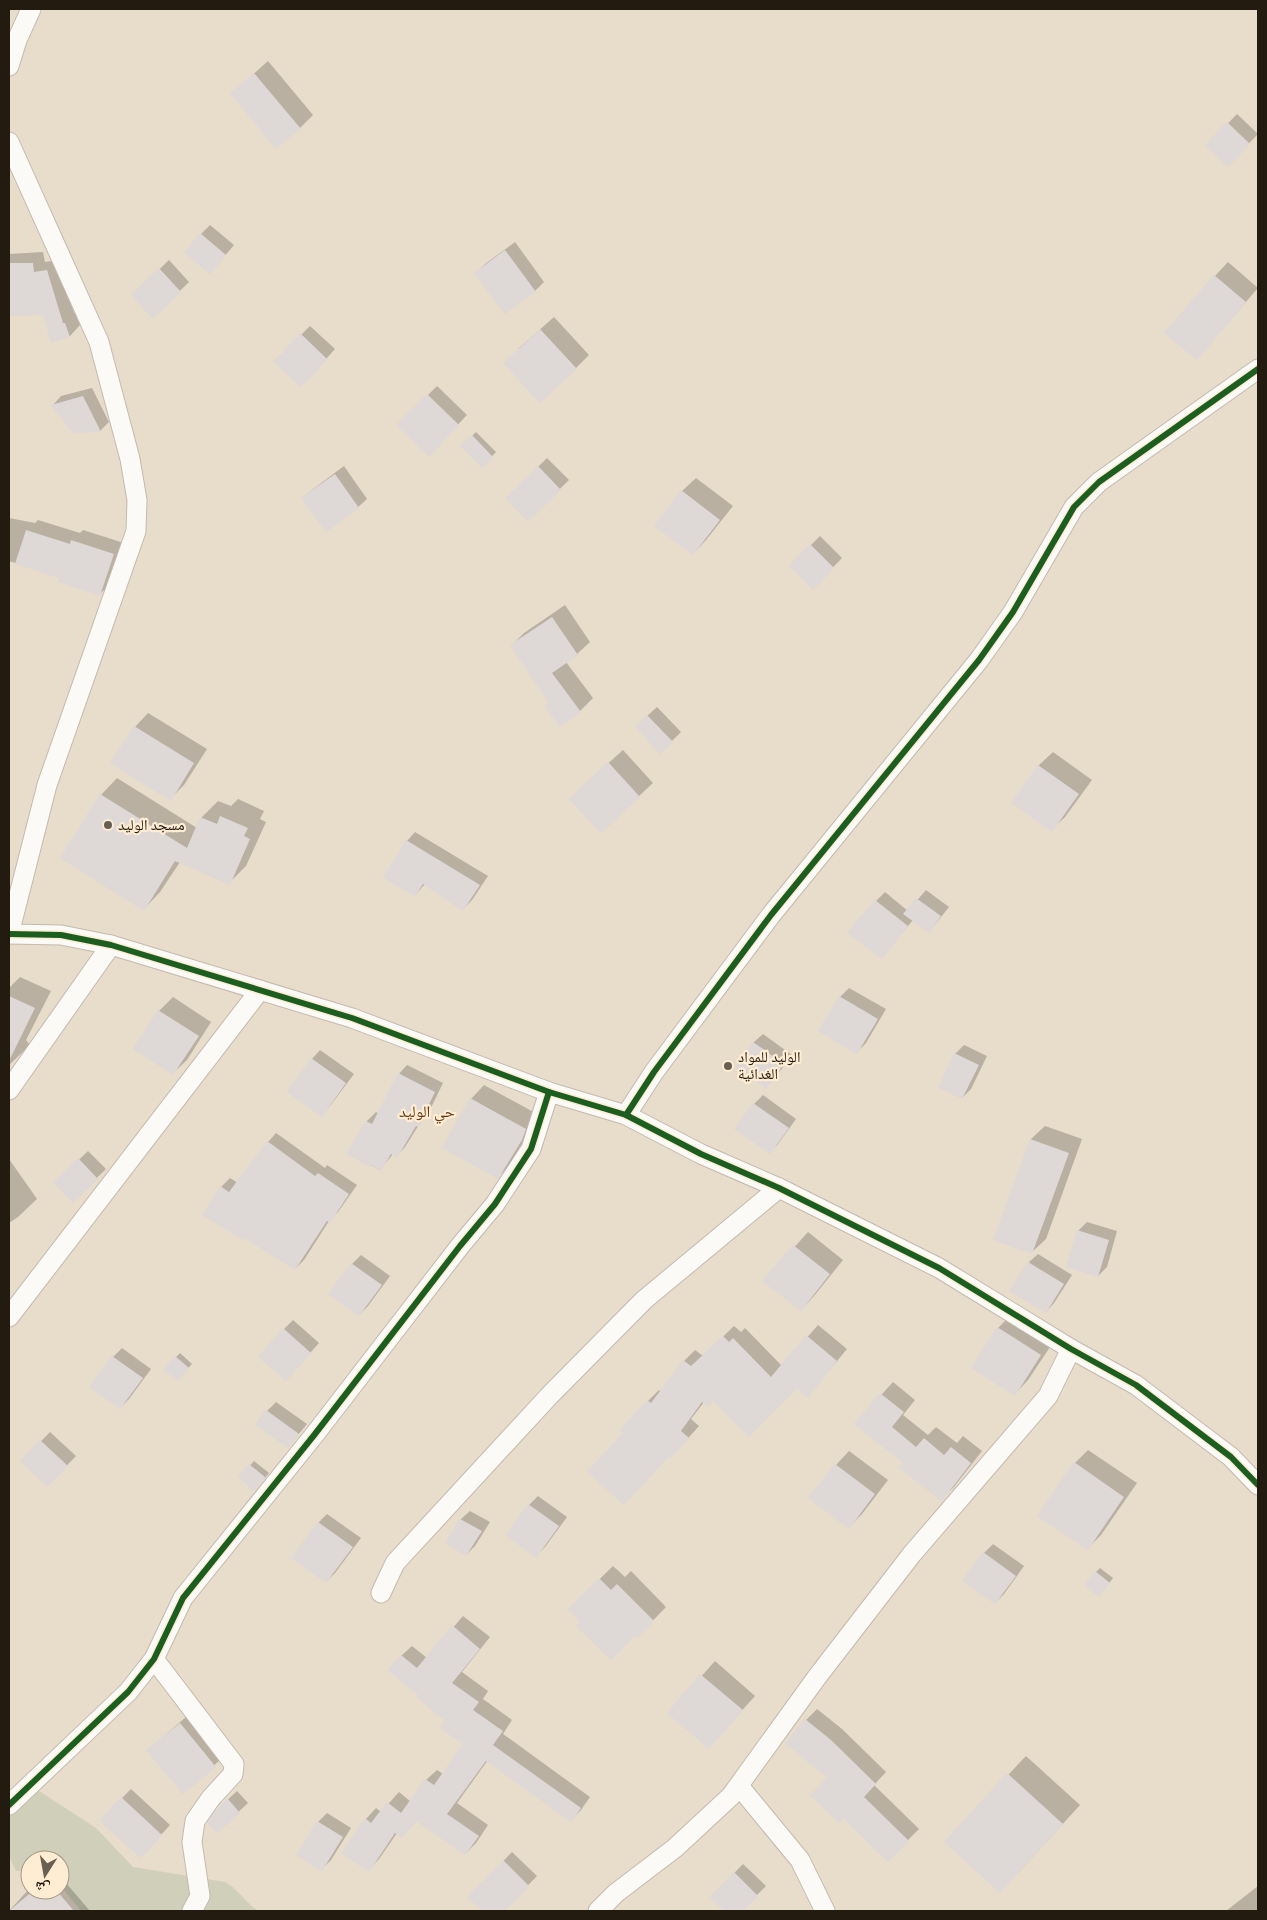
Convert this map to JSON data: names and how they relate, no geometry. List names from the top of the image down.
{
  "districts": ["حي الوليد"],
  "places": ["مسجد الوليد", "الوليد للمواد الغدائية"],
  "north": "bottom"
}
